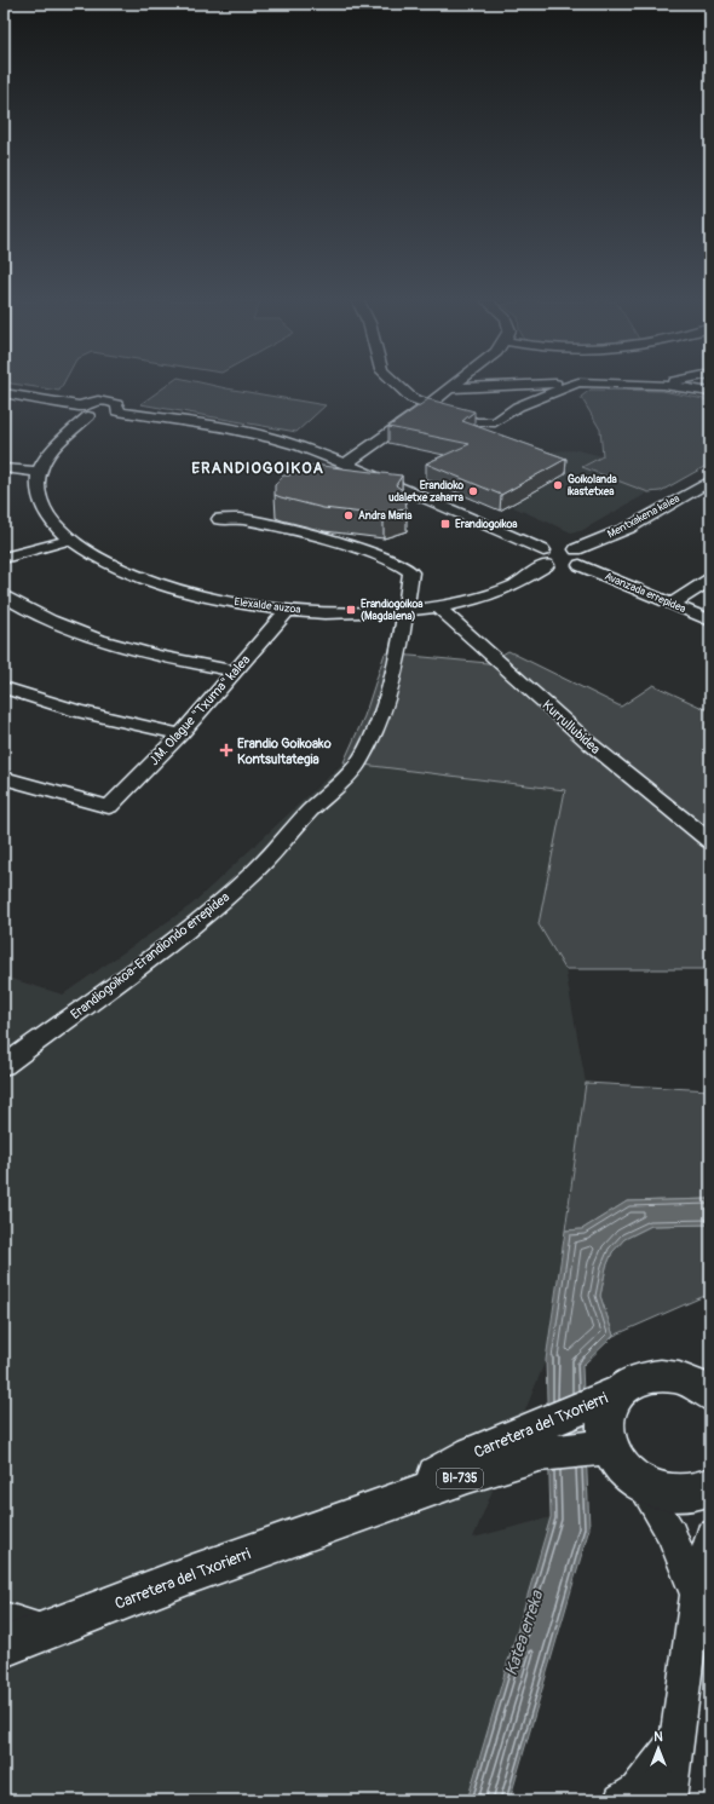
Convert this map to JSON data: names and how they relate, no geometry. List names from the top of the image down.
{
  "streets": {
    "main road": ["Carretera del Txorierri", "BI-735"],
    "street": [
      "Mentxakena kalea",
      "Avanzada errepidea",
      "Elexalde auzoa",
      "J.M. Olague \"Txuma\" kalea",
      "Kurrullubidea",
      "Erandiogoikoa-Erandiondo errepidea"
    ]
  },
  "crossings": [
    ["Mentxakena kalea", "Avanzada errepidea"],
    ["Mentxakena kalea", "Elexalde auzoa"],
    ["Avanzada errepidea", "Elexalde auzoa"],
    ["Elexalde auzoa", "J.M. Olague \"Txuma\" kalea"],
    ["Elexalde auzoa", "Kurrullubidea"],
    ["Elexalde auzoa", "Erandiogoikoa-Erandiondo errepidea"]
  ],
  "districts": ["ERANDIOGOIKOA"],
  "water": ["Katea erreka"],
  "places": {
    "other": ["Goikolanda ikastetxea", "Erandioko udaletxe zaharra", "Andra Maria"],
    "transit": ["Erandiogoikoa", "Erandiogoikoa (Magdalena)"],
    "health": ["Erandio Goikoako Kontsultategia"]
  },
  "north": "top"
}
